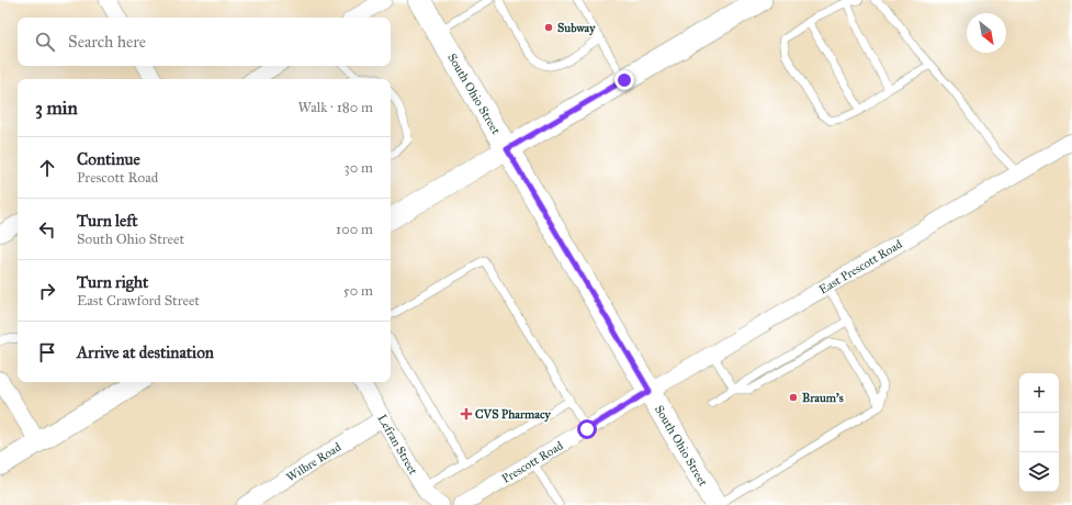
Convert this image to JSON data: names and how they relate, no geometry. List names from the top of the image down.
{
  "streets": {
    "main road": ["South Ohio Street"],
    "street": [
      "East Prescott Road",
      "Lefran Street",
      "Wilbre Road",
      "Prescott Road"
    ]
  },
  "crossings": [
    ["South Ohio Street", "East Prescott Road"],
    ["South Ohio Street", "Prescott Road"],
    ["East Prescott Road", "Prescott Road"],
    ["Lefran Street", "Wilbre Road"]
  ],
  "places": {
    "other": ["Subway", "Braum's"],
    "health": ["CVS Pharmacy"]
  },
  "north": "bottom right",
  "page": {
    "search": "Search here",
    "heading": ["3 min", "Walk · 180 m"],
    "list": [
      ["Continue", "Prescott Road", "30 m"],
      ["Turn left", "South Ohio Street", "100 m"],
      ["Turn right", "East Crawford Street", "50 m"],
      "Arrive at destination"
    ],
    "map_buttons": ["+", "−"]
  }
}
